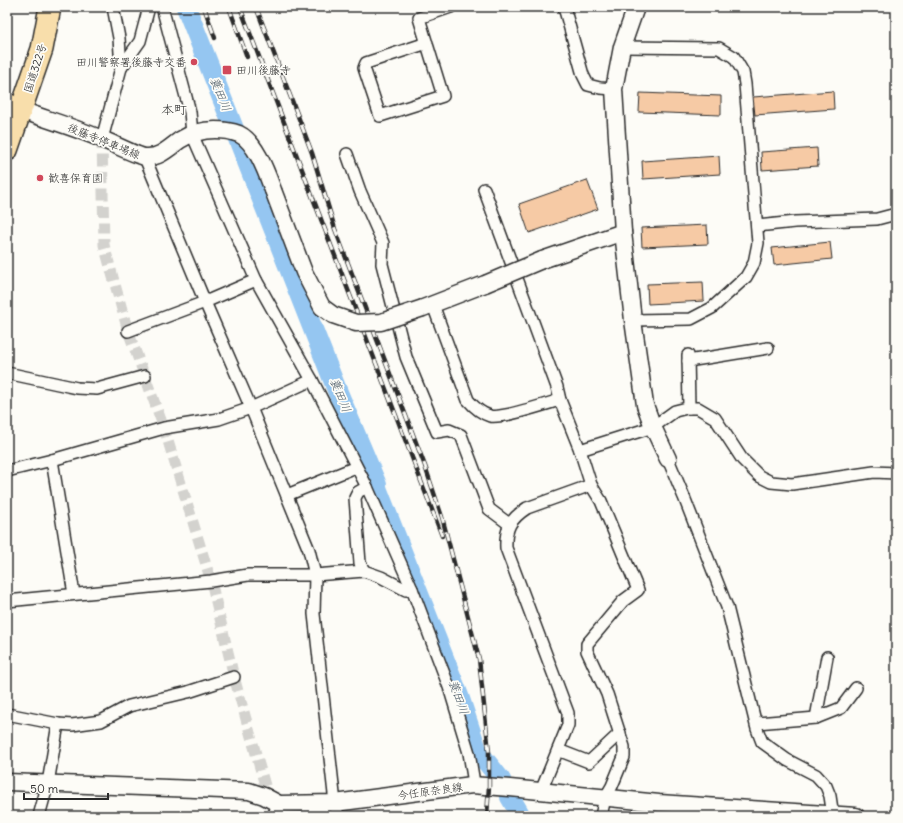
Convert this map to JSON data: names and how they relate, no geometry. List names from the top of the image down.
{
  "streets": {
    "highway": ["国道322号"],
    "main road": ["後藤寺停車場線", "今任原奈良線"]
  },
  "crossings": [
    ["国道322号", "後藤寺停車場線"]
  ],
  "districts": ["本町"],
  "water": ["蓑田川"],
  "places": {
    "other": ["田川警察署後藤寺交番", "歓喜保育園"],
    "transit": ["田川後藤寺"]
  },
  "scale_bar": "50 m"
}
